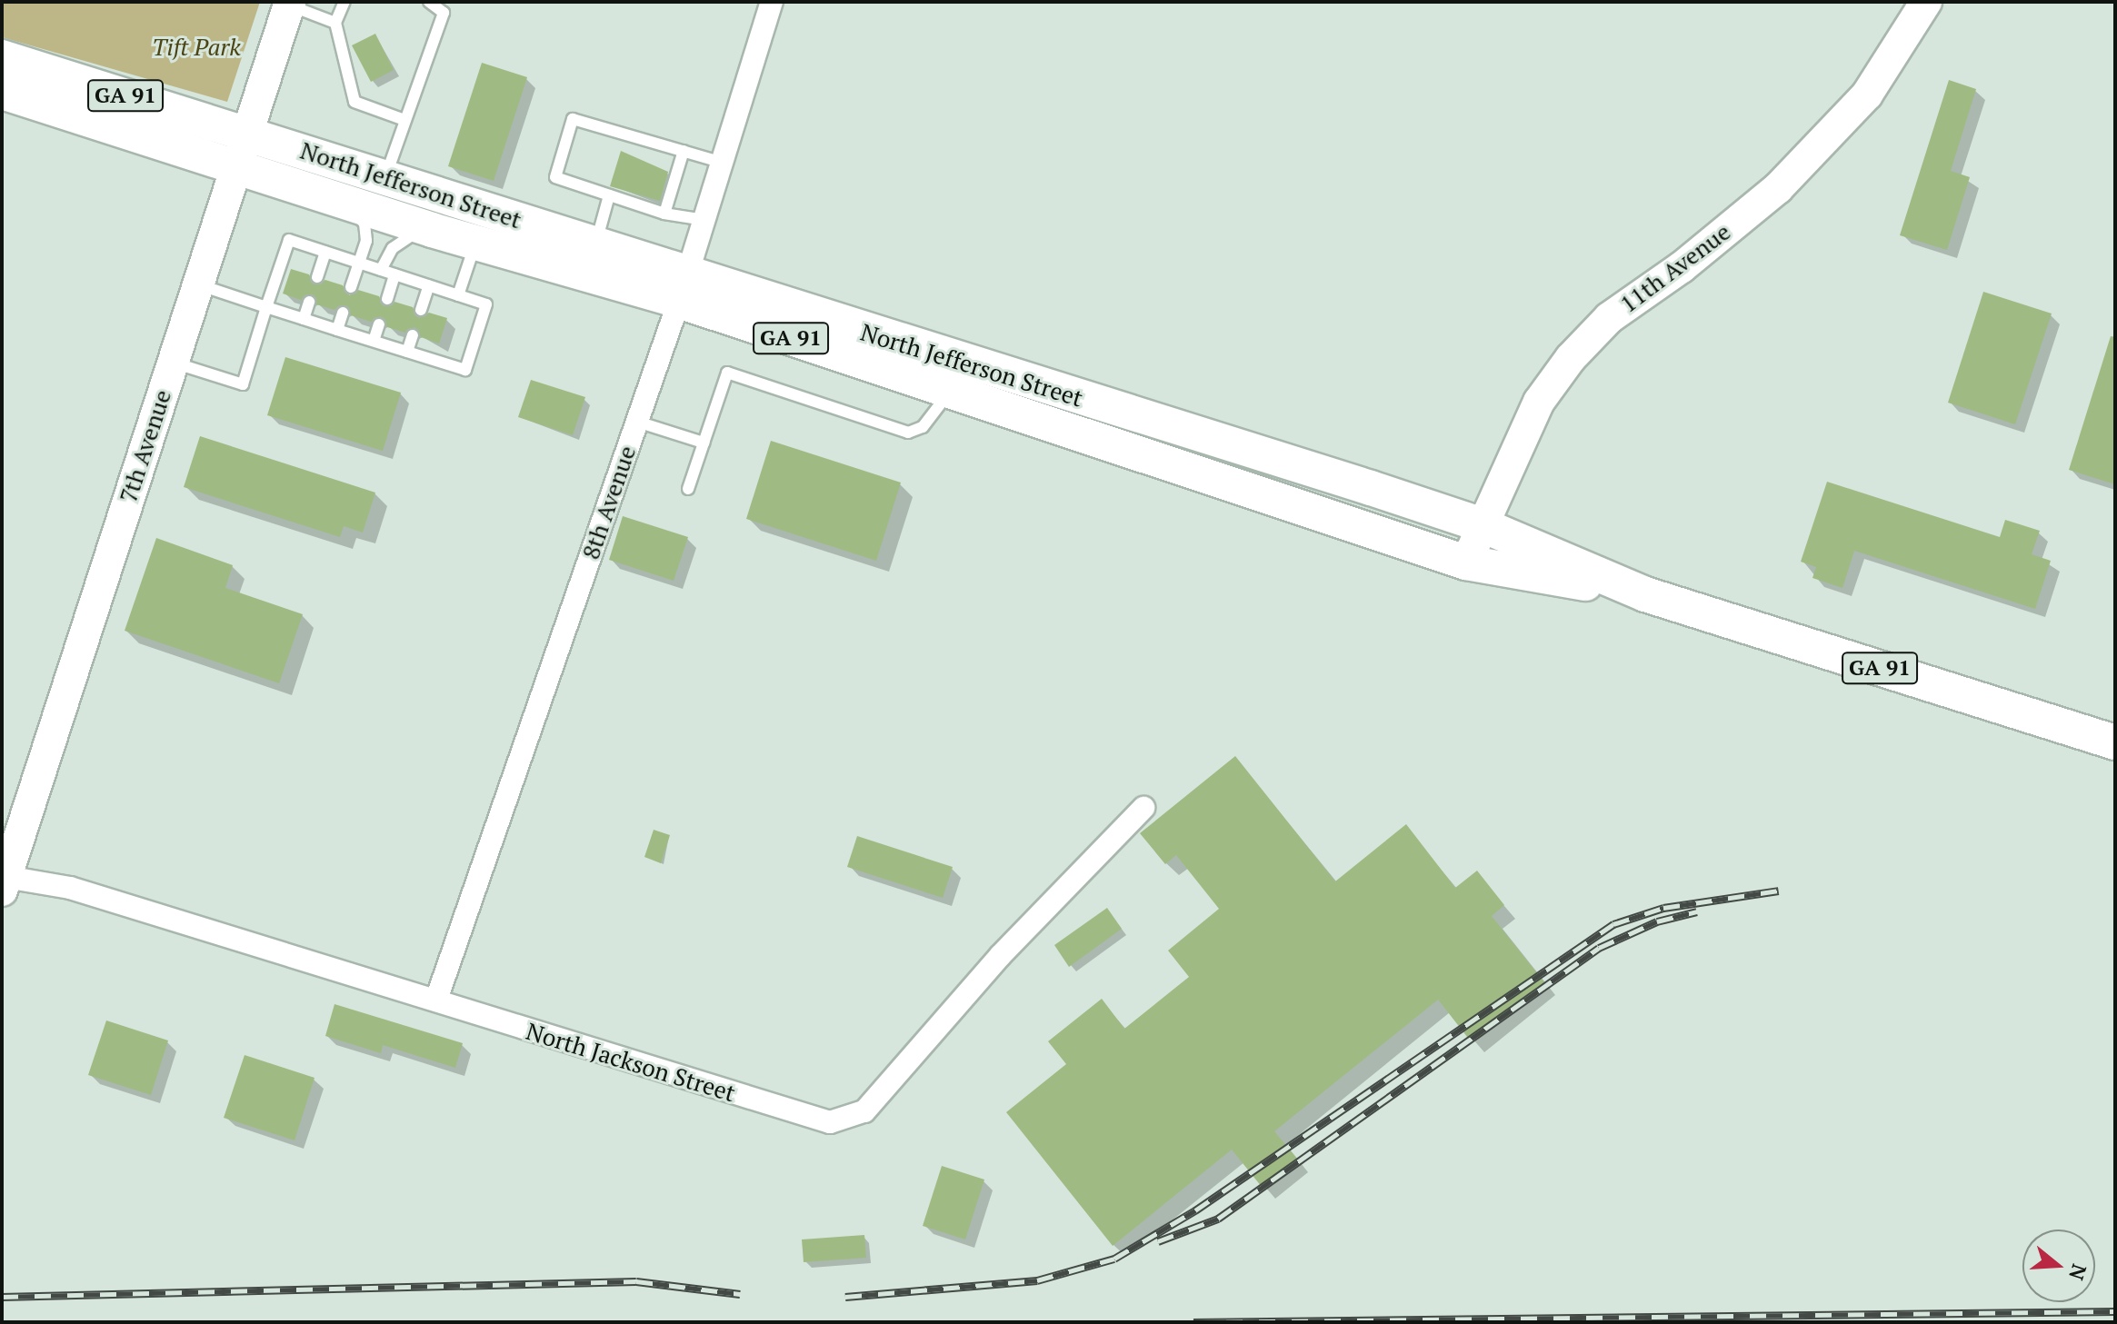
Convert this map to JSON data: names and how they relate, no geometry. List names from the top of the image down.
{
  "streets": {
    "main road": ["GA 91", "North Jefferson Street"],
    "street": [
      "11th Avenue",
      "7th Avenue",
      "8th Avenue",
      "North Jackson Street"
    ]
  },
  "crossings": [
    ["North Jefferson Street", "11th Avenue"],
    ["North Jefferson Street", "7th Avenue"],
    ["North Jefferson Street", "8th Avenue"],
    ["7th Avenue", "North Jackson Street"],
    ["8th Avenue", "North Jackson Street"]
  ],
  "parks": ["Tift Park"],
  "north": "right"
}
